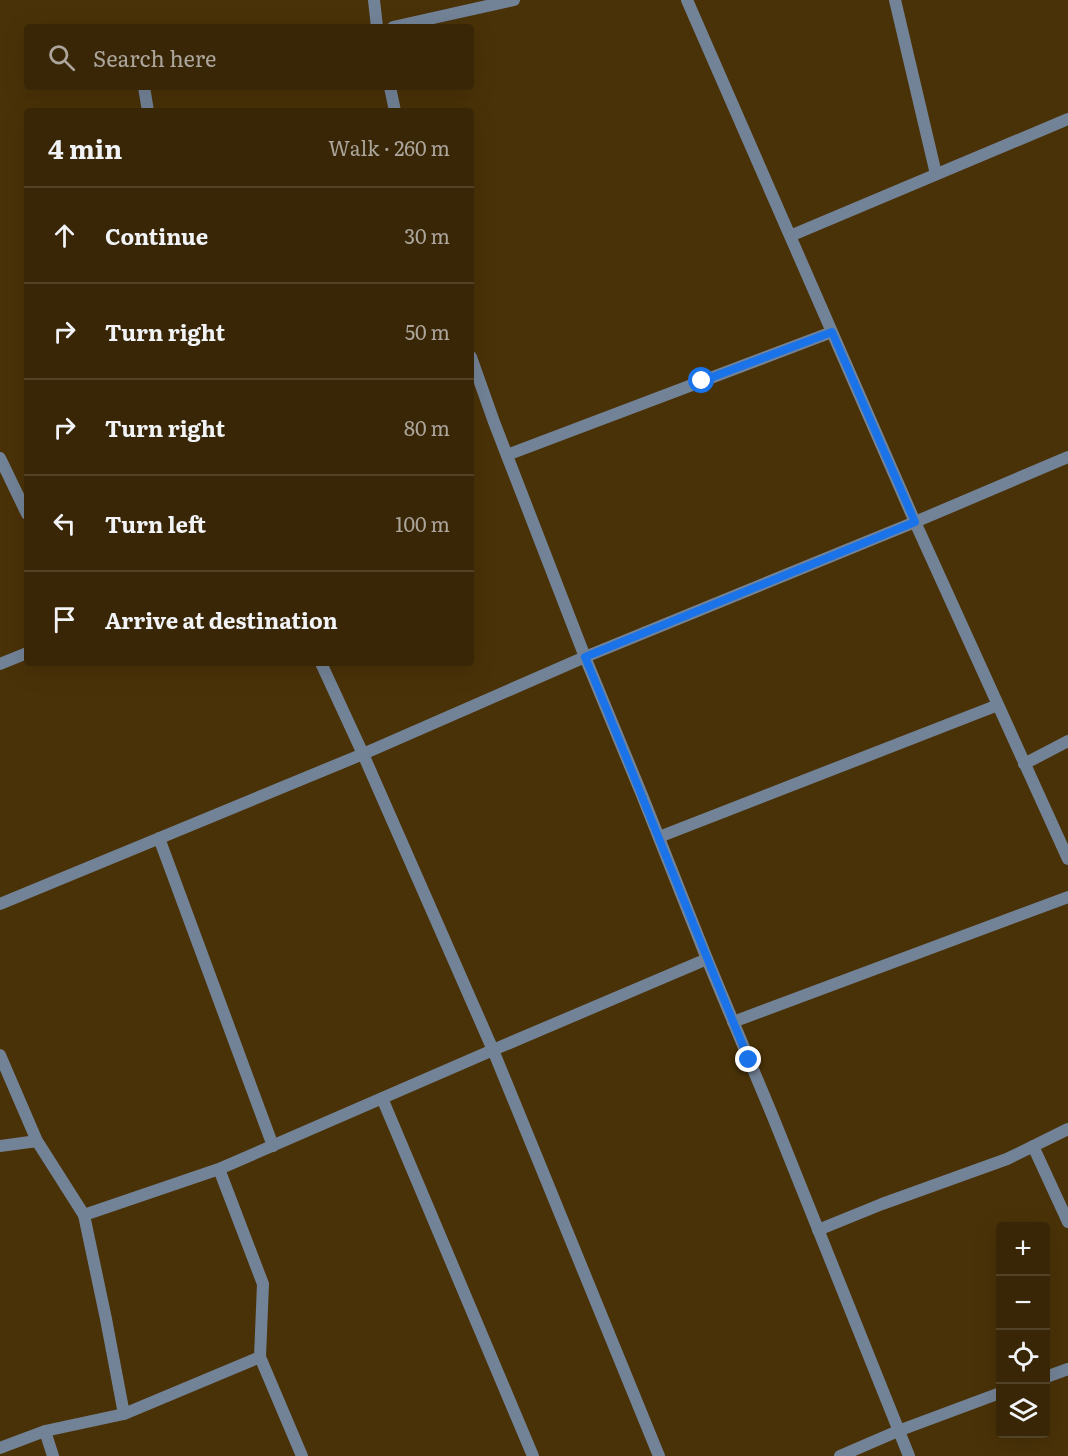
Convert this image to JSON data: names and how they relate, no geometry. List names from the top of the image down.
{
  "page": {
    "search": "Search here",
    "heading": ["4 min", "Walk · 260 m"],
    "list": [
      ["Continue", "30 m"],
      ["Turn right", "50 m"],
      ["Turn right", "80 m"],
      ["Turn left", "100 m"],
      "Arrive at destination"
    ],
    "map_buttons": ["+", "−"]
  }
}
